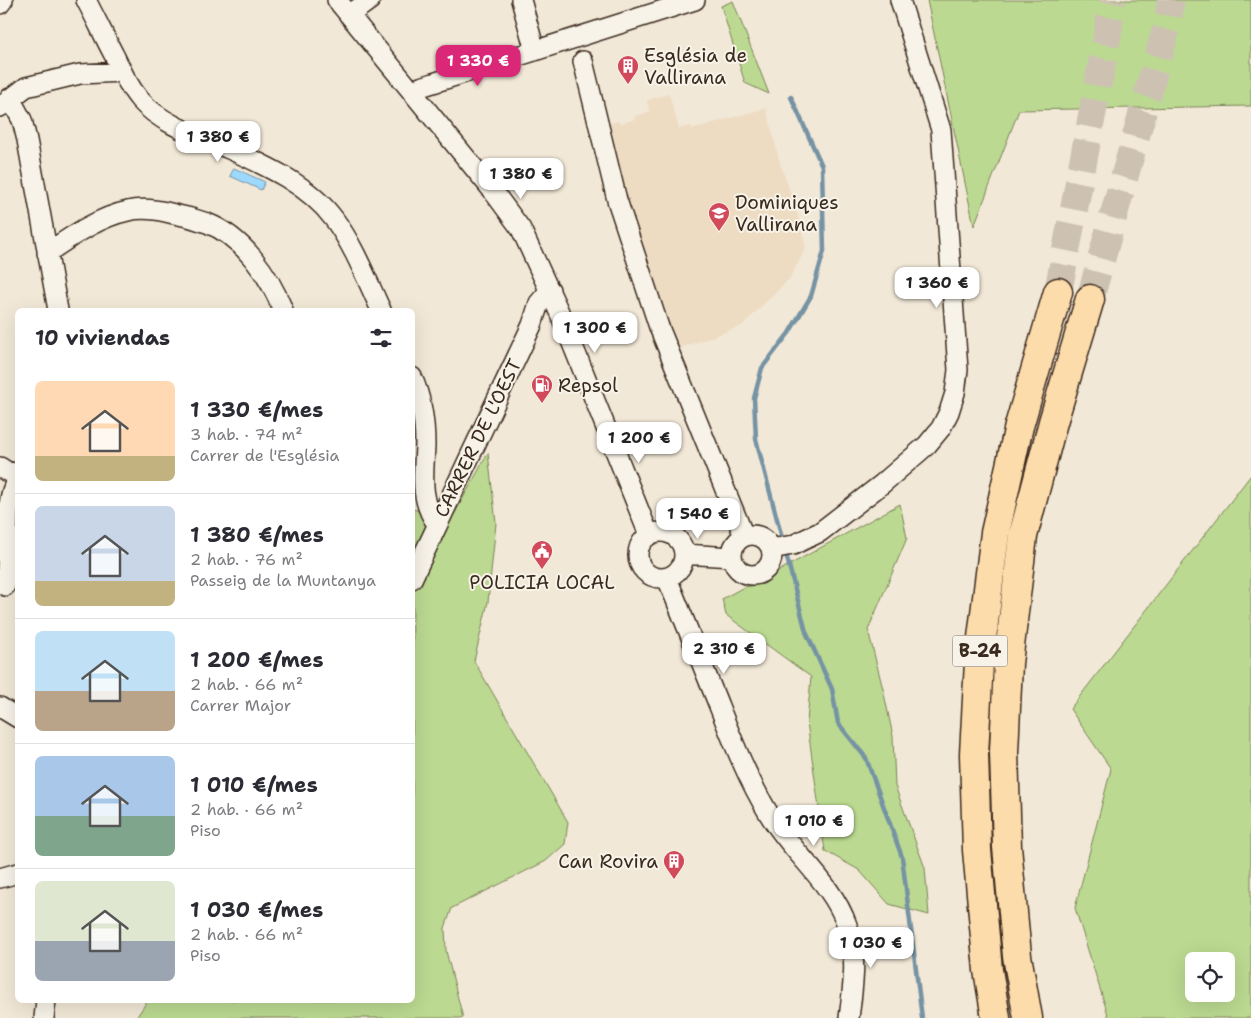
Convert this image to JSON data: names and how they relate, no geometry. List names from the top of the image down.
{
  "streets": {
    "highway": ["B-24"],
    "street": ["CARRER DE L'OEST"]
  },
  "places": {
    "building": ["Església de Vallirana", "Can Rovira"],
    "school or university": ["Dominiques Vallirana"],
    "fuel station": ["Repsol"],
    "public building": ["POLICIA LOCAL"]
  },
  "page": {
    "price": [
      "1 330 €",
      "1 380 €",
      "1 380 €",
      "1 360 €",
      "1 300 €",
      "1 200 €",
      "1 540 €",
      "2 310 €",
      "1 010 €",
      "1 030 €"
    ],
    "heading": "10 viviendas",
    "list": [
      {
        "name": "1 330 €/mes",
        "note": "3 hab. · 74 m² · Carrer de l'Església"
      },
      {
        "name": "1 380 €/mes",
        "note": "2 hab. · 76 m² · Passeig de la Muntanya"
      },
      {
        "name": "1 200 €/mes",
        "note": "2 hab. · 66 m² · Carrer Major"
      },
      {
        "name": "1 010 €/mes",
        "note": "2 hab. · 66 m² · Piso"
      },
      {
        "name": "1 030 €/mes",
        "note": "2 hab. · 66 m² · Piso"
      }
    ]
  }
}
